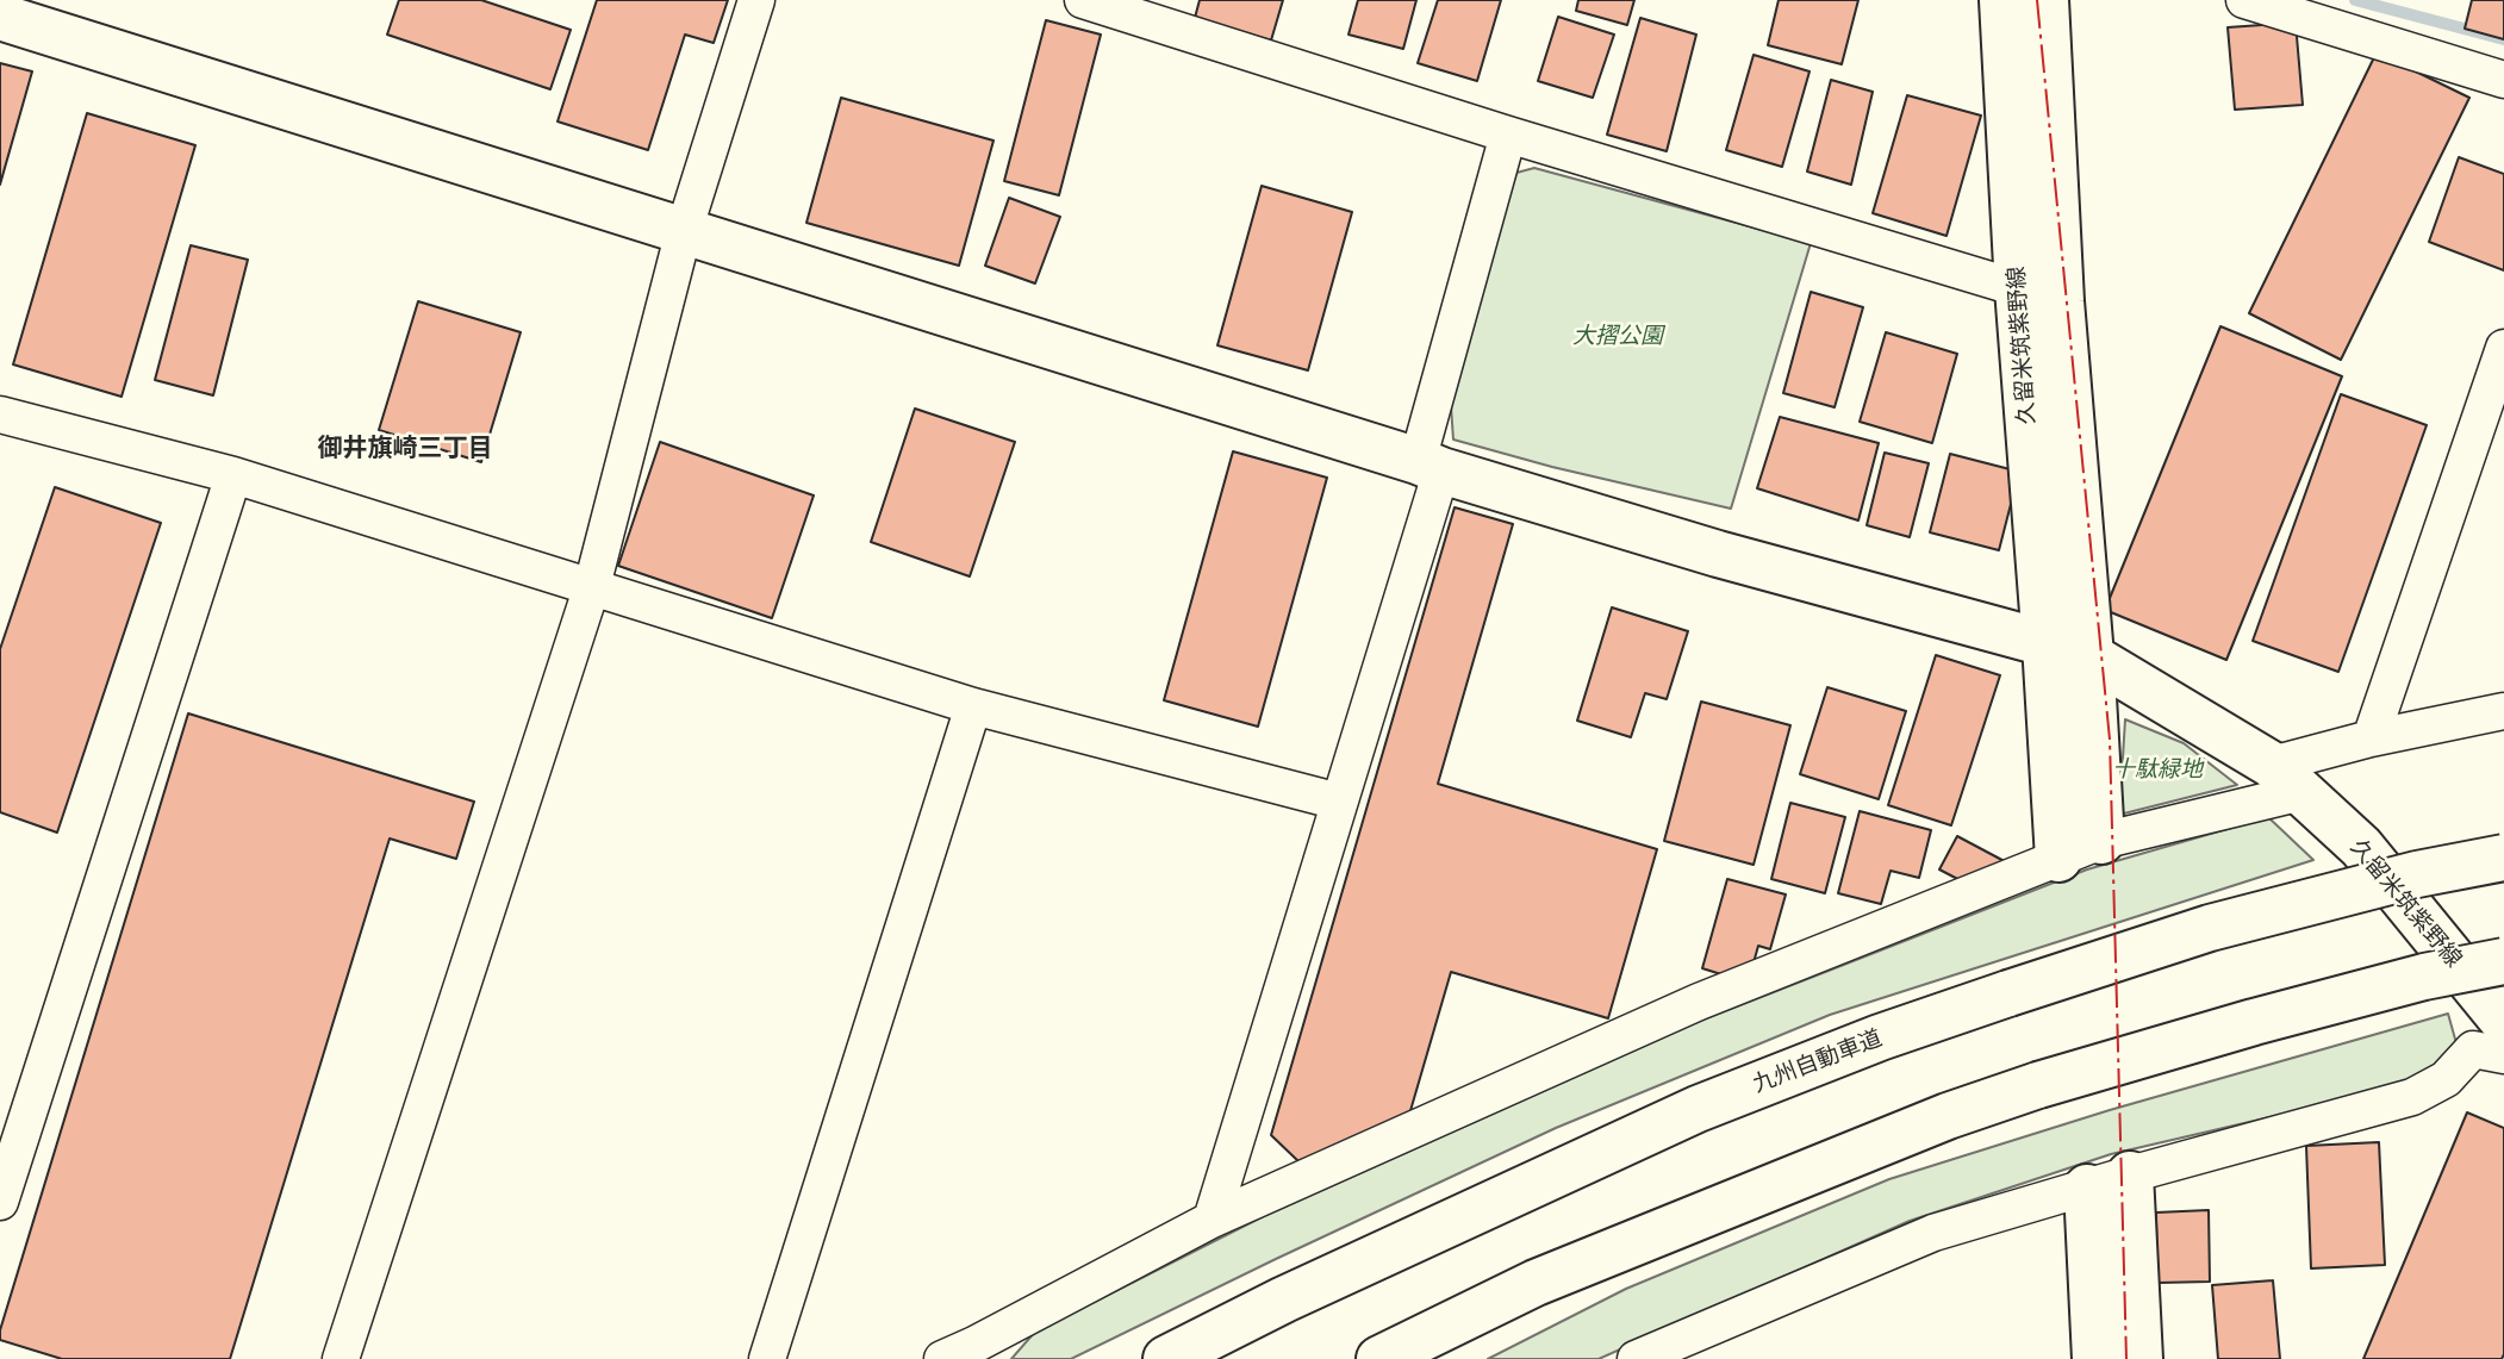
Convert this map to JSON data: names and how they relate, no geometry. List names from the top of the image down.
{
  "streets": {
    "main road": ["久留米筑紫野線", "九州自動車道"]
  },
  "districts": ["御井旗崎三丁目"],
  "parks": ["大摺公園", "十駄緑地"]
}
